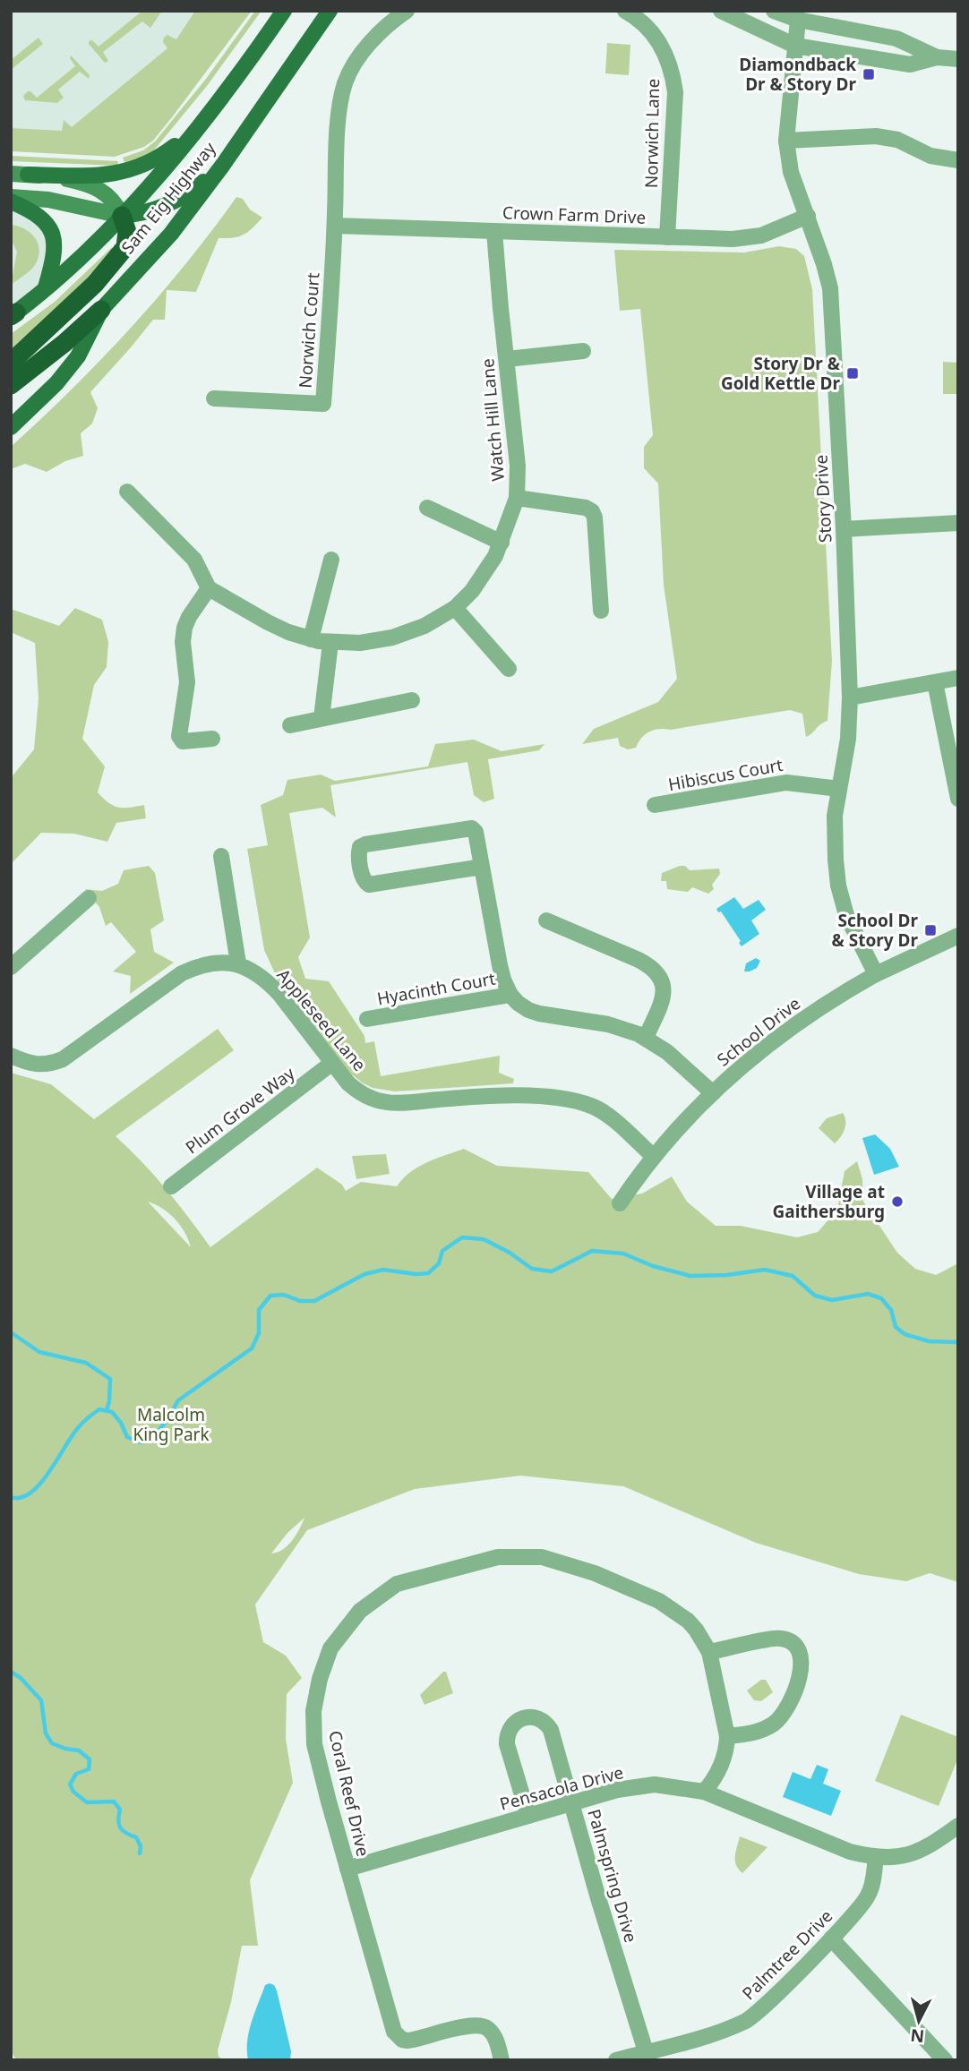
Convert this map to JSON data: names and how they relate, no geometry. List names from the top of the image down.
{
  "streets": {
    "highway": ["Sam Eig Highway"],
    "street": [
      "Norwich Lane",
      "Crown Farm Drive",
      "Norwich Court",
      "Watch Hill Lane",
      "Story Drive",
      "Hibiscus Court",
      "Hyacinth Court",
      "Appleseed Lane",
      "School Drive",
      "Plum Grove Way",
      "Pensacola Drive",
      "Coral Reef Drive",
      "Palmspring Drive",
      "Palmtree Drive"
    ]
  },
  "crossings": [
    ["Norwich Lane", "Crown Farm Drive"],
    ["Crown Farm Drive", "Norwich Court"],
    ["Crown Farm Drive", "Watch Hill Lane"],
    ["Crown Farm Drive", "Story Drive"],
    ["Story Drive", "Hibiscus Court"],
    ["Story Drive", "School Drive"],
    ["Appleseed Lane", "School Drive"],
    ["Appleseed Lane", "Plum Grove Way"],
    ["Pensacola Drive", "Coral Reef Drive"],
    ["Pensacola Drive", "Palmspring Drive"],
    ["Pensacola Drive", "Palmtree Drive"],
    ["Palmspring Drive", "Palmtree Drive"]
  ],
  "parks": ["Malcolm King Park"],
  "places": {
    "transit": ["Diamondback Dr & Story Dr", "Story Dr & Gold Kettle Dr", "School Dr & Story Dr"],
    "other": ["Village at Gaithersburg"]
  },
  "north": "bottom"
}
